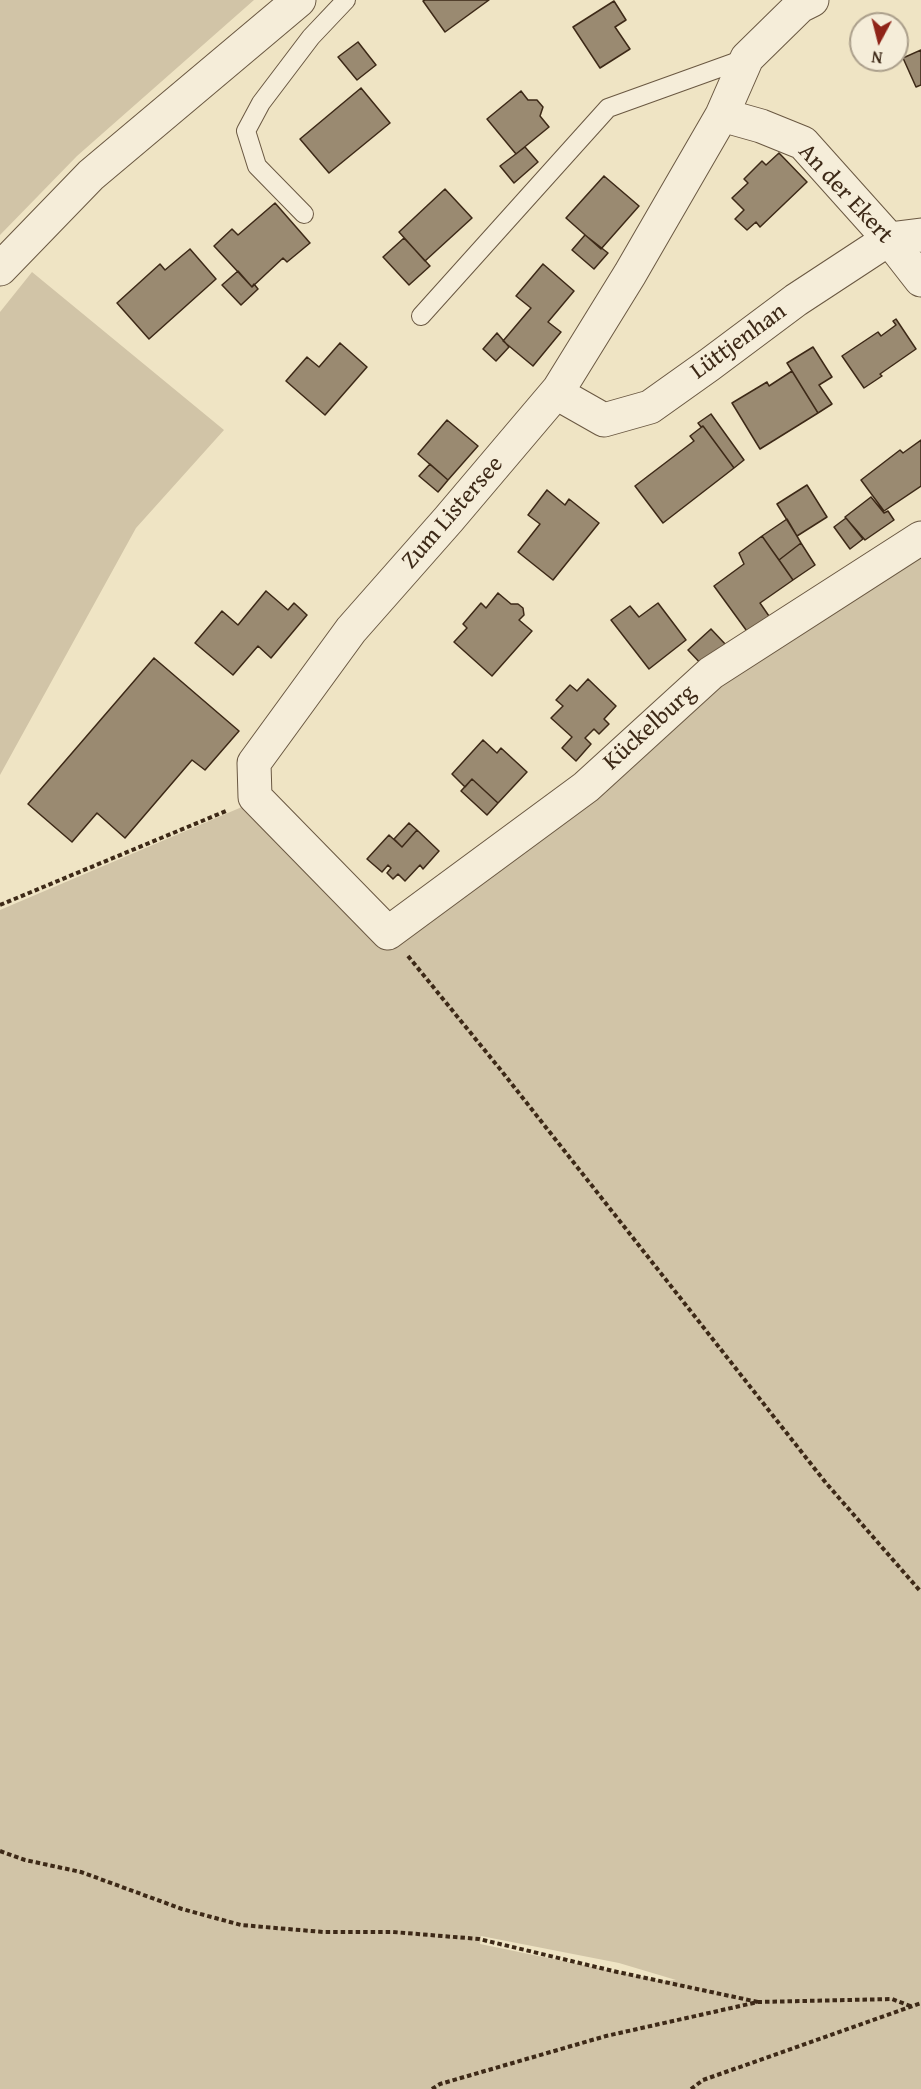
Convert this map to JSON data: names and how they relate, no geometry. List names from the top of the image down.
{
  "streets": {
    "street": [
      "An der Ekert",
      "Lüttjenhan",
      "Zum Listersee",
      "Kückelburg"
    ]
  },
  "crossings": [
    ["An der Ekert", "Lüttjenhan"],
    ["An der Ekert", "Zum Listersee"],
    ["Lüttjenhan", "Zum Listersee"]
  ],
  "north": "bottom"
}
